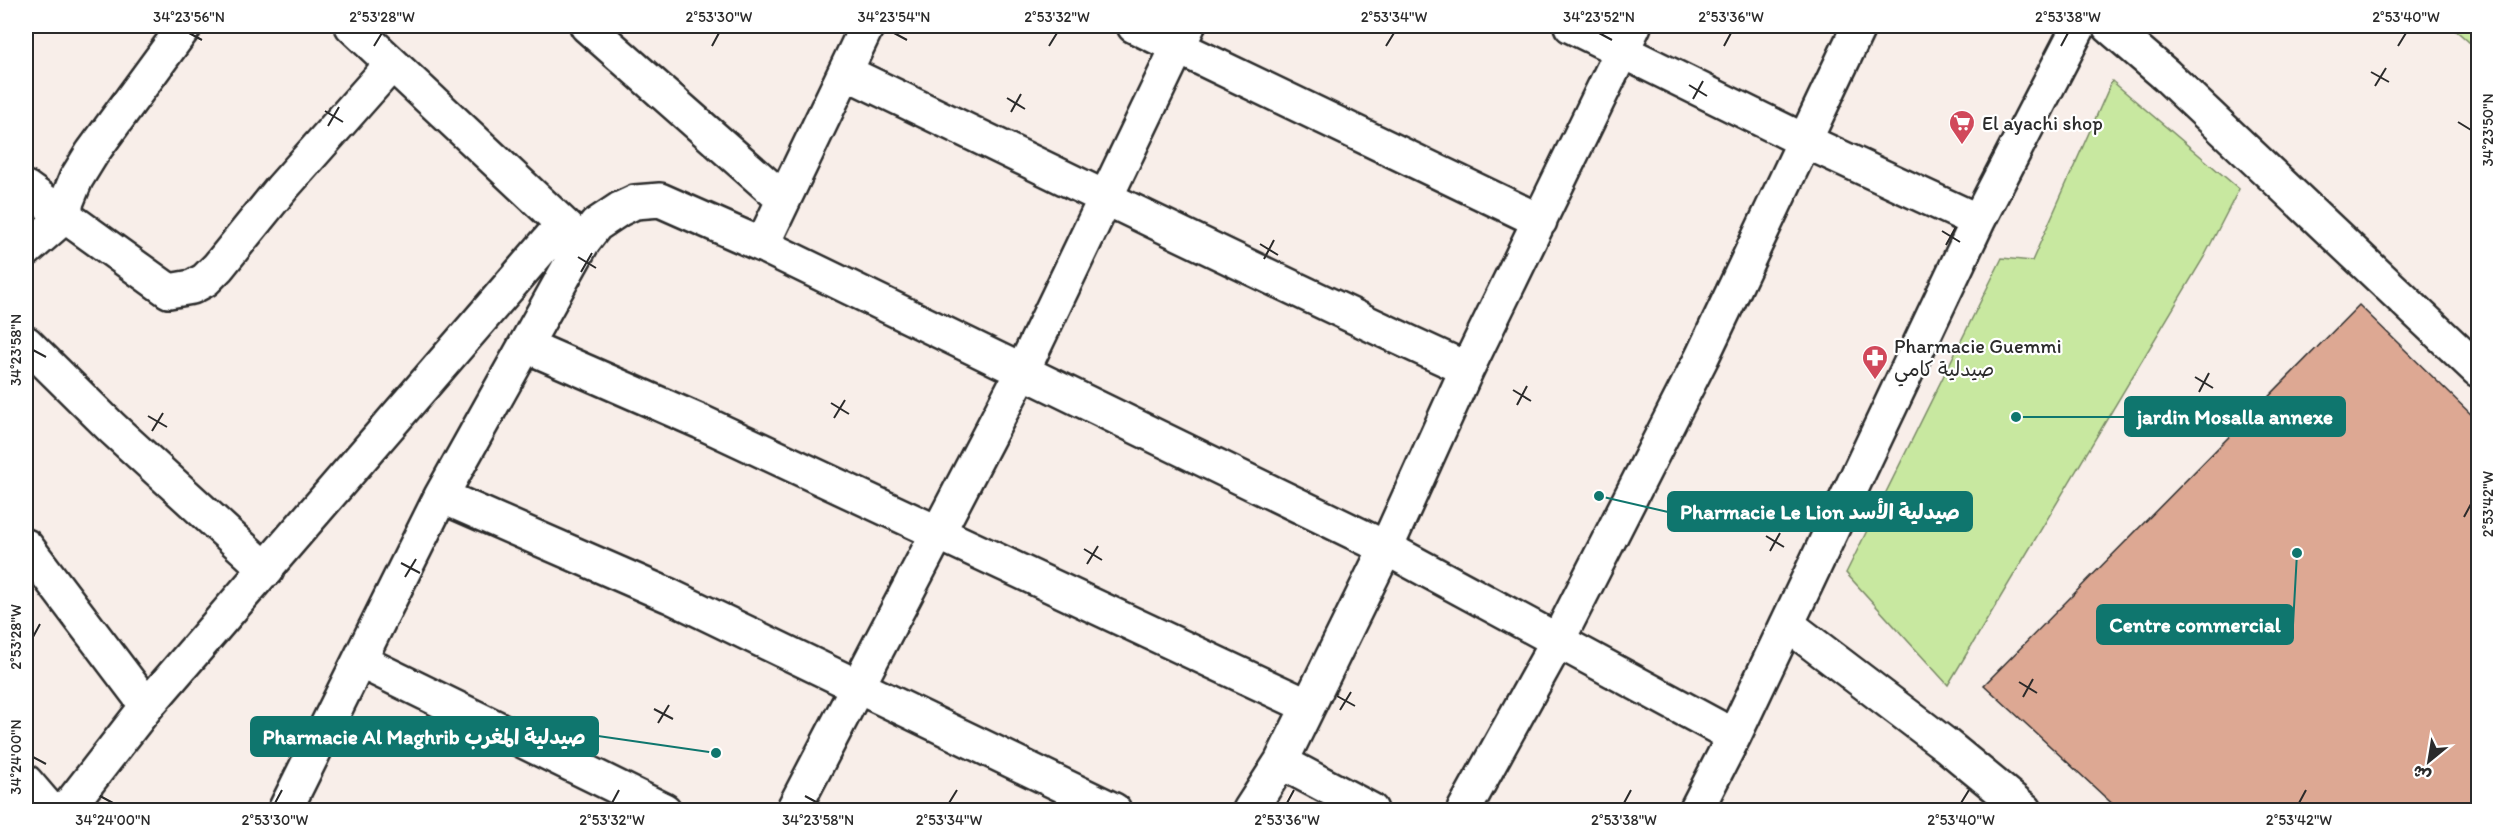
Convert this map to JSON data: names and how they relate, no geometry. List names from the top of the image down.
{
  "places": {
    "supermarket": ["El ayachi shop"],
    "pharmacy": ["Pharmacie Guemmi صيدلية كامي"],
    "other": [
      "jardin Mosalla annexe",
      "Pharmacie Le Lion صيدلية الأسد",
      "Centre commercial",
      "Pharmacie Al Maghrib صيدلية المغرب"
    ]
  },
  "north": "bottom left",
  "coordinates": [
    "34°23'56\"N",
    "2°53'28\"W",
    "2°53'30\"W",
    "34°23'54\"N",
    "2°53'32\"W",
    "2°53'34\"W",
    "34°23'52\"N",
    "2°53'36\"W",
    "2°53'38\"W",
    "2°53'40\"W",
    "34°23'50\"N",
    "34°23'58\"N",
    "2°53'42\"W",
    "34°24'00\"N"
  ]
}
